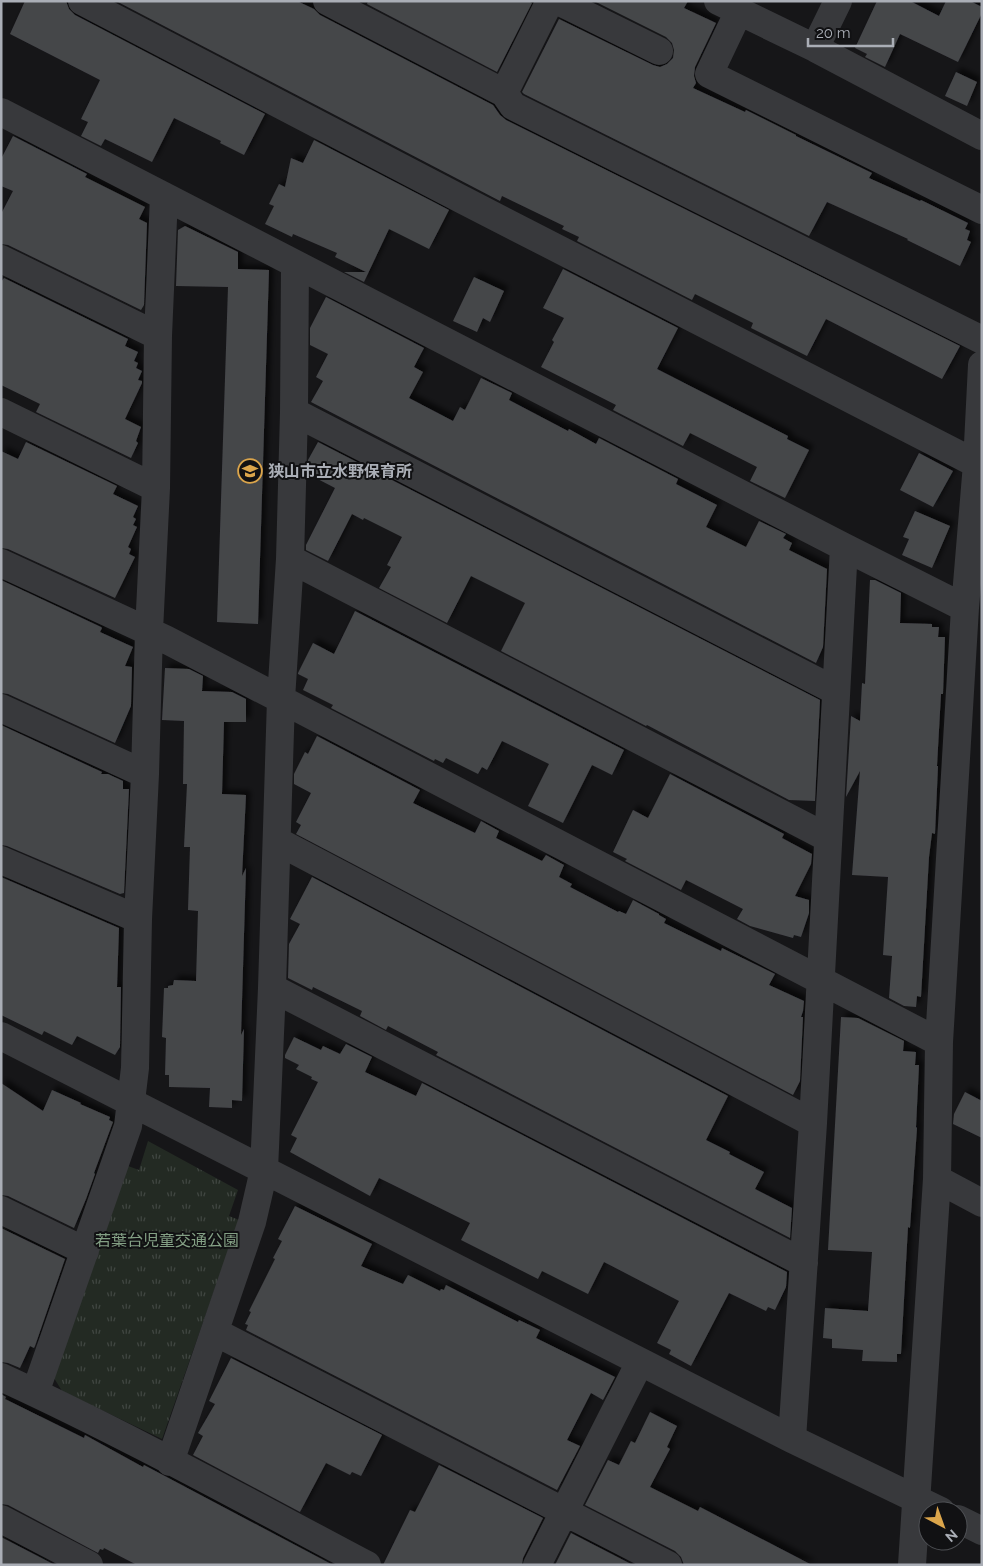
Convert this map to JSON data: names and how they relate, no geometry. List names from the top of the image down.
{
  "parks": ["若葉台児童交通公園"],
  "places": {
    "school or university": ["狭山市立水野保育所"]
  },
  "scale_bar": "20 m",
  "north": "bottom right"
}
